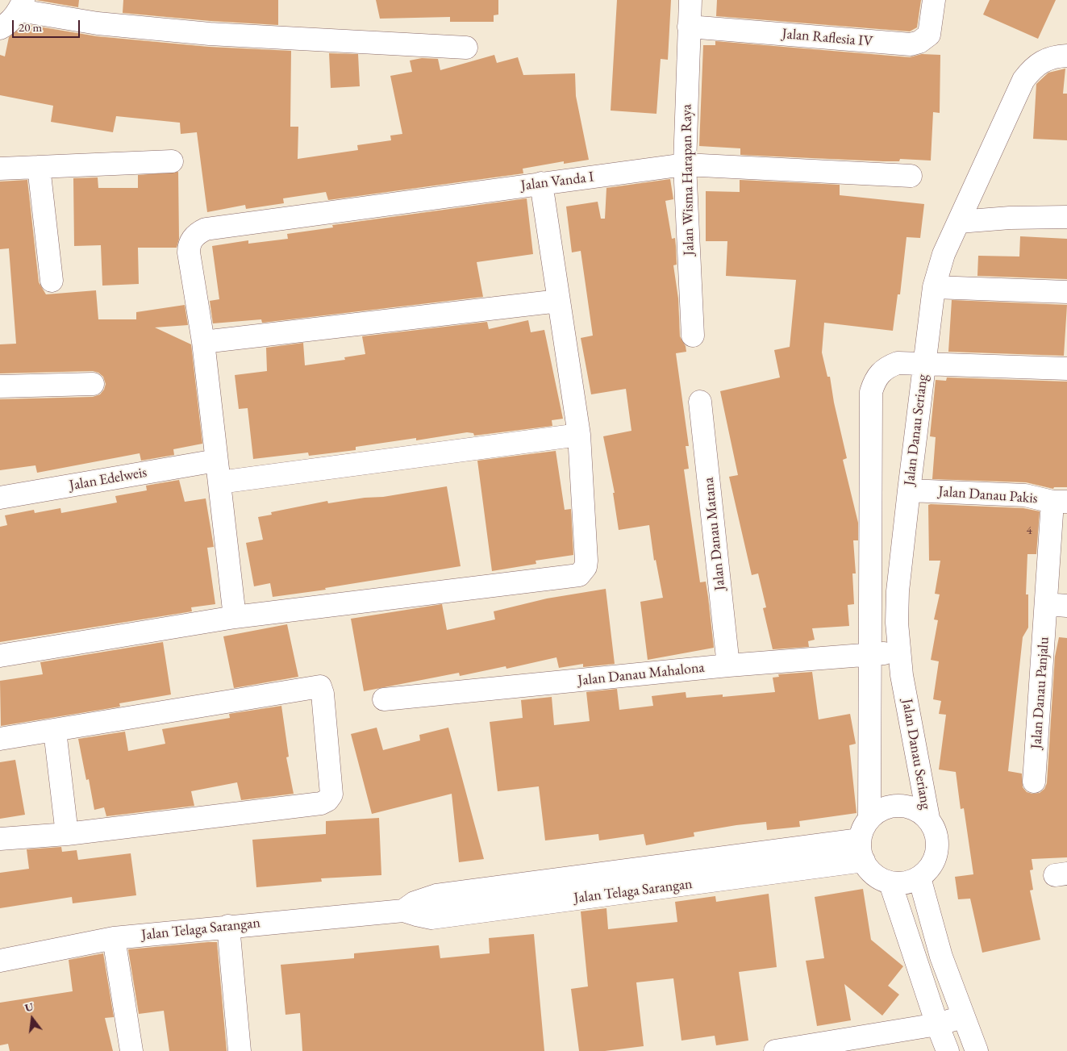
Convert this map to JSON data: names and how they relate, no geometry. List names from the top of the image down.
{
  "streets": {
    "street": [
      "Jalan Raflesia IV",
      "Jalan Wisma Harapan Raya",
      "Jalan Vanda I",
      "Jalan Danau Seriang",
      "Jalan Edelweis",
      "Jalan Danau Pakis",
      "Jalan Danau Matana",
      "Jalan Danau Mahalona",
      "Jalan Danau Panjalu",
      "Jalan Telaga Sarangan"
    ]
  },
  "crossings": [
    ["Jalan Raflesia IV", "Jalan Wisma Harapan Raya"],
    ["Jalan Wisma Harapan Raya", "Jalan Vanda I"],
    ["Jalan Danau Seriang", "Jalan Danau Pakis"],
    ["Jalan Danau Seriang", "Jalan Danau Mahalona"],
    ["Jalan Danau Seriang", "Jalan Telaga Sarangan"],
    ["Jalan Danau Pakis", "Jalan Danau Panjalu"],
    ["Jalan Danau Matana", "Jalan Danau Mahalona"]
  ],
  "house_numbers": ["4"],
  "scale_bar": "20 m",
  "north": "top"
}
